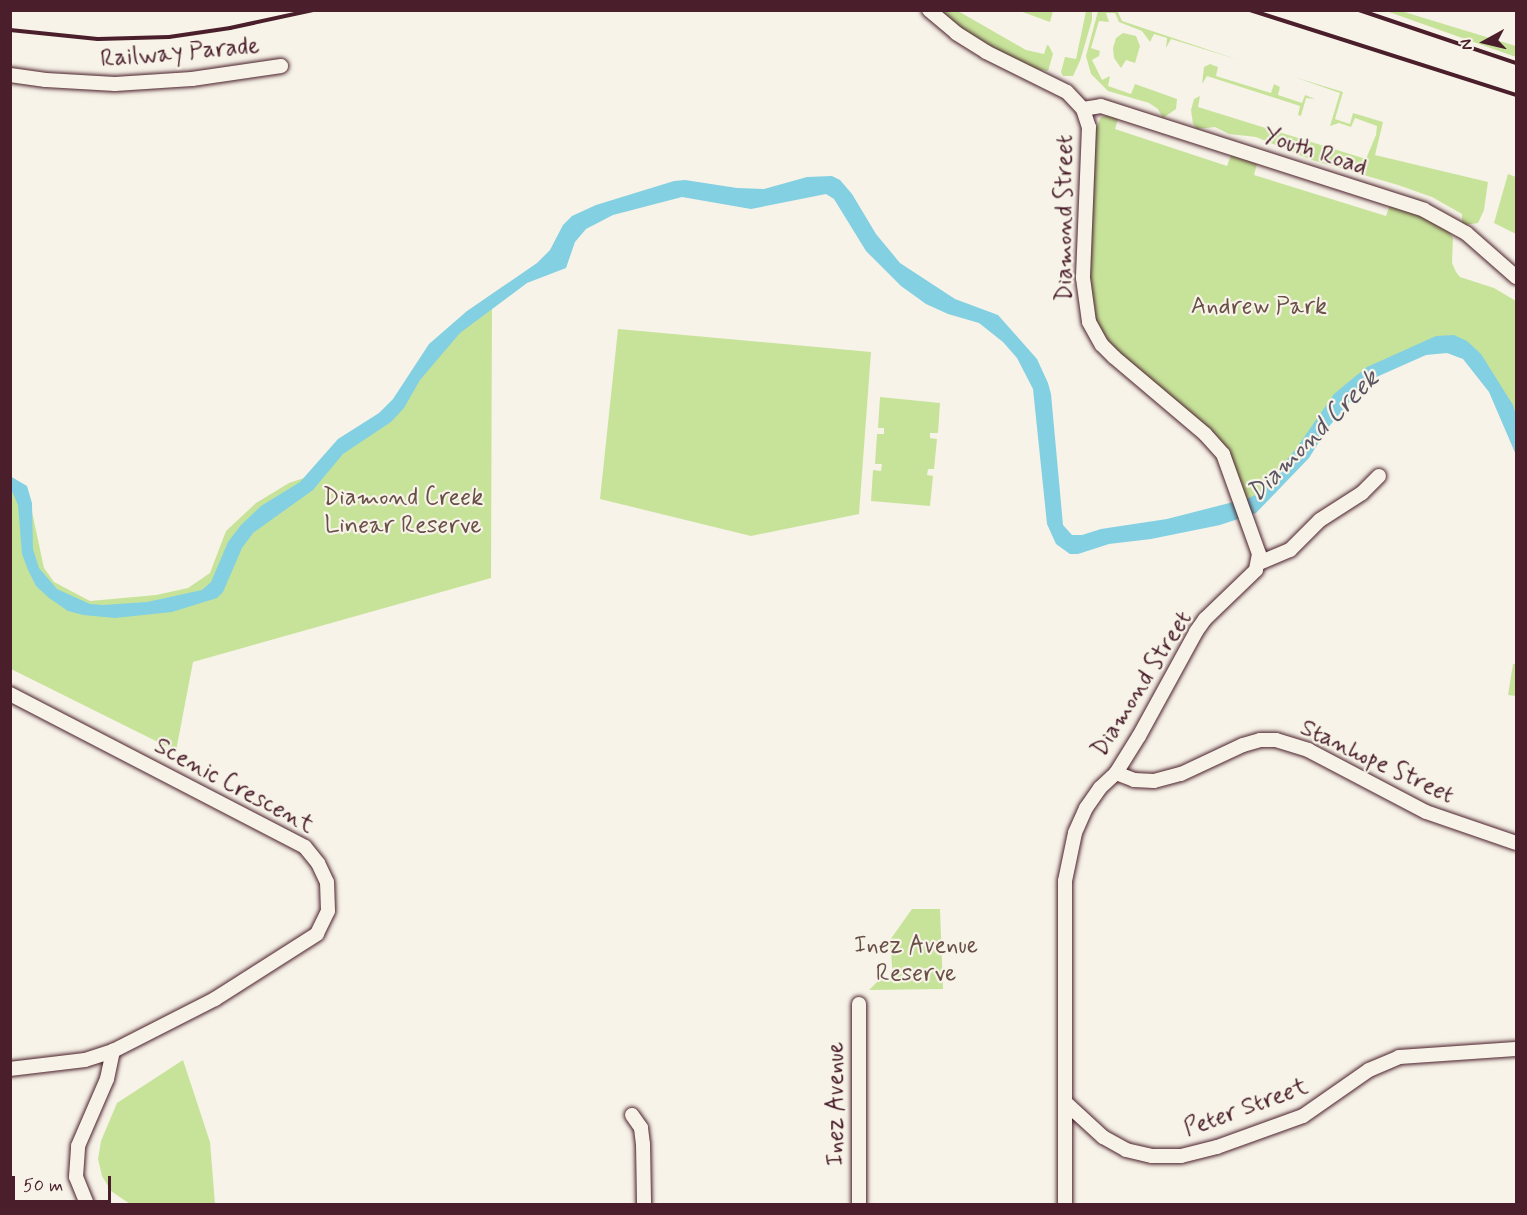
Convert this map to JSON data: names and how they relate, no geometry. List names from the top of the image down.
{
  "streets": {
    "street": [
      "Railway Parade",
      "Youth Road",
      "Diamond Street",
      "Stanhope Street",
      "Scenic Crescent",
      "Inez Avenue",
      "Peter Street"
    ]
  },
  "crossings": [
    ["Youth Road", "Diamond Street"],
    ["Diamond Street", "Stanhope Street"],
    ["Diamond Street", "Peter Street"]
  ],
  "water": ["Diamond Creek"],
  "parks": ["Andrew Park", "Diamond Creek Linear Reserve", "Inez Avenue Reserve"],
  "scale_bar": "50 m",
  "north": "left"
}
